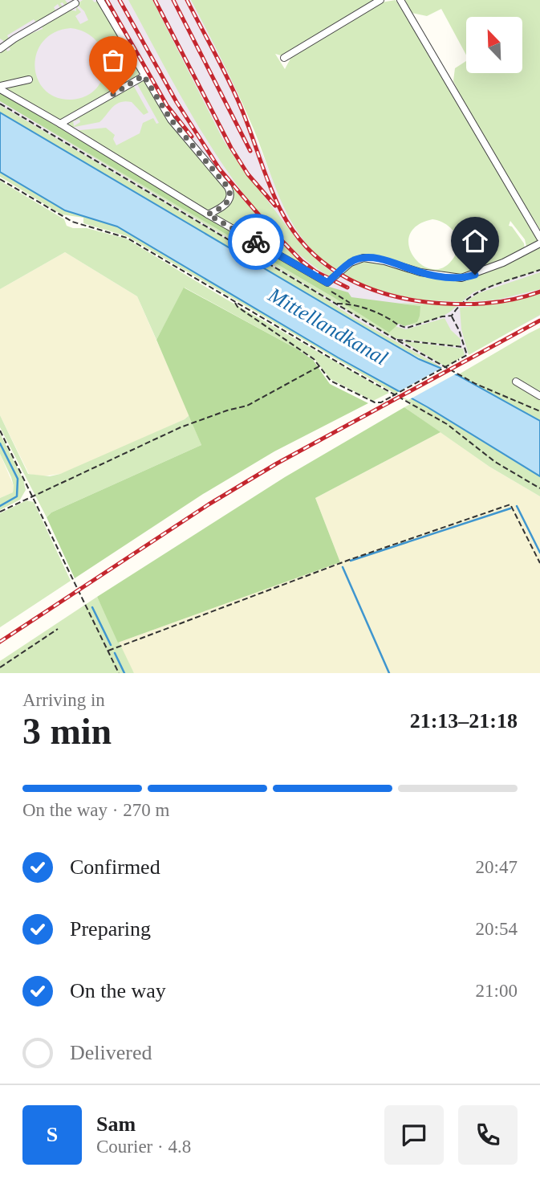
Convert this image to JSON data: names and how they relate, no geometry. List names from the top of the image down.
{
  "water": ["Mittellandkanal"],
  "north": "top left",
  "page": {
    "heading": ["3 min", "Arriving in", "21:13–21:18"],
    "panel": ["Sam", "Courier · 4.8"],
    "bar": "On the way · 270 m",
    "list": [
      ["Confirmed", "20:47"],
      ["Preparing", "20:54"],
      ["On the way", "21:00"],
      "Delivered"
    ],
    "round": "S"
  }
}
